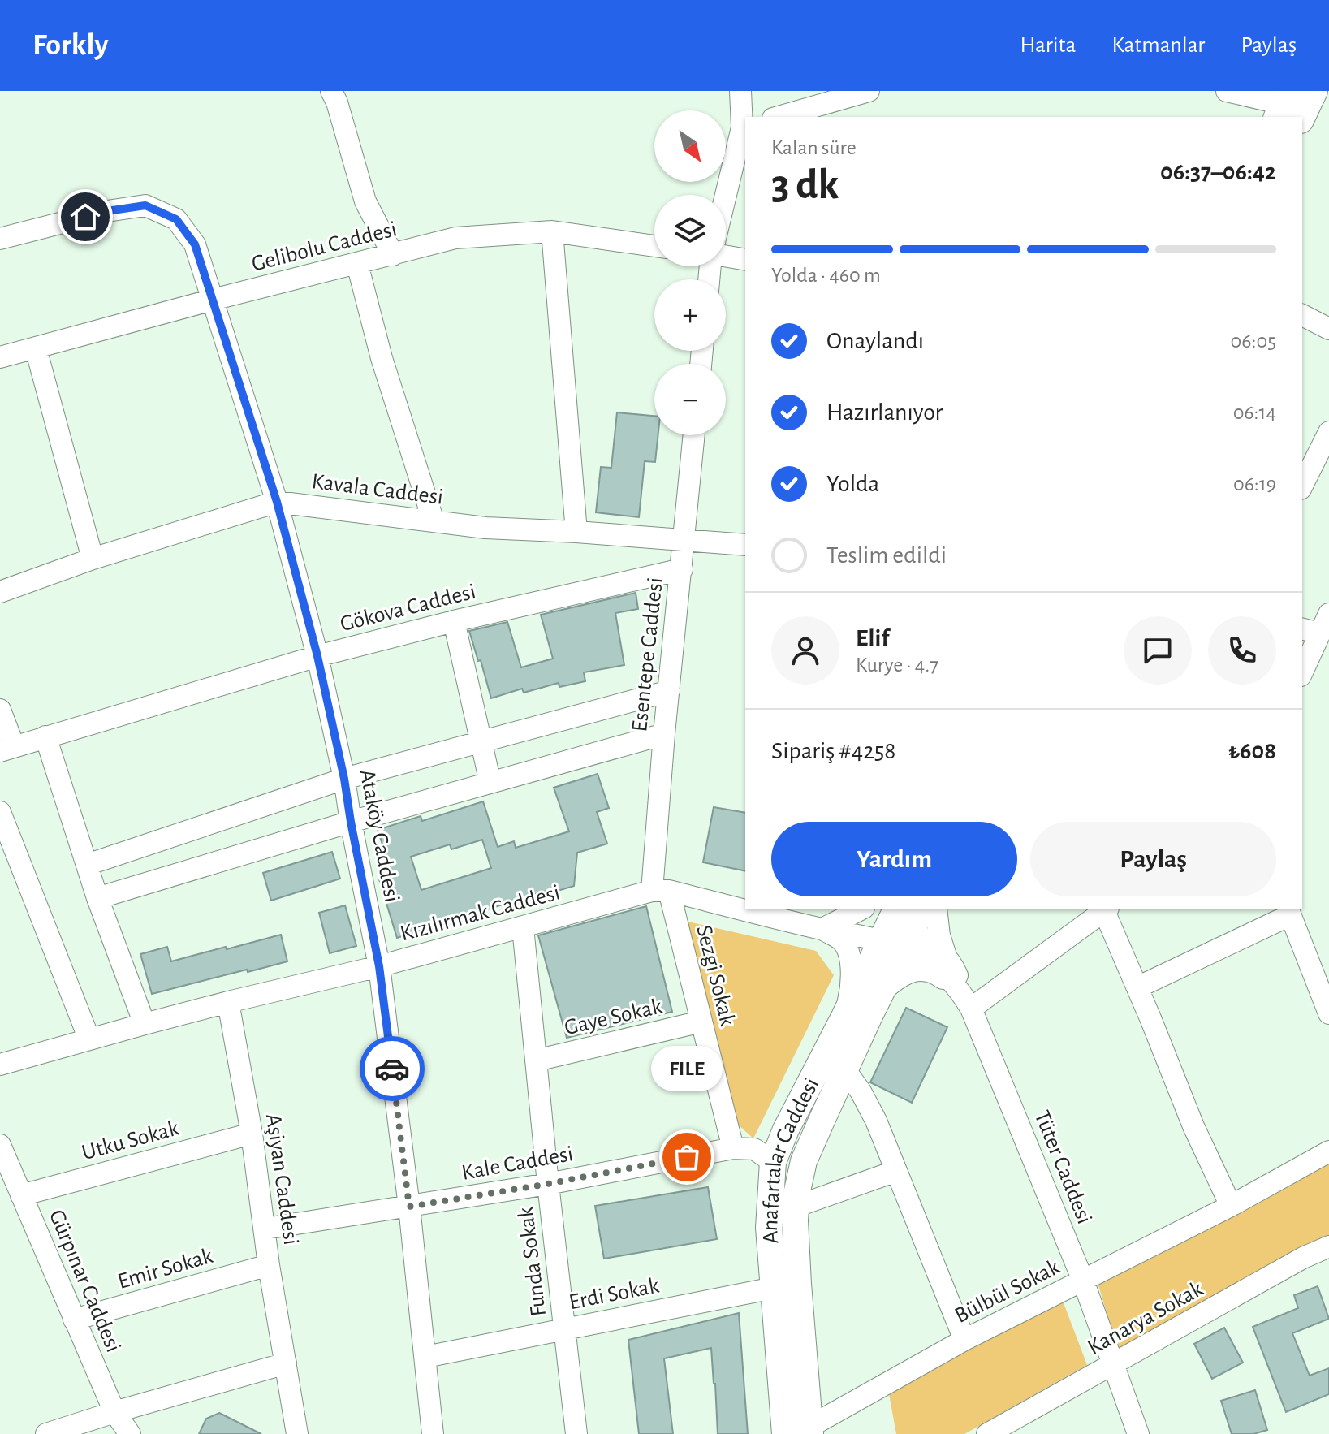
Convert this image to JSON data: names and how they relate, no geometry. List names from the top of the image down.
{
  "streets": {
    "main road": ["Anafartalar Caddesi"],
    "street": [
      "Gelibolu Caddesi",
      "Kavala Caddesi",
      "Gökova Caddesi",
      "Esentepe Caddesi",
      "Ataköy Caddesi",
      "Kızılırmak Caddesi",
      "Sezgi Sokak",
      "Gaye Sokak",
      "Utku Sokak",
      "Kale Caddesi",
      "Tüter Caddesi",
      "Aşiyan Caddesi",
      "Funda Sokak",
      "Emir Sokak",
      "Gürpınar Caddesi",
      "Bülbül Sokak",
      "Erdi Sokak",
      "Kanarya Sokak"
    ]
  },
  "crossings": [
    ["Gelibolu Caddesi", "Ataköy Caddesi"],
    ["Kavala Caddesi", "Esentepe Caddesi"],
    ["Kavala Caddesi", "Ataköy Caddesi"],
    ["Gökova Caddesi", "Esentepe Caddesi"],
    ["Gökova Caddesi", "Ataköy Caddesi"],
    ["Esentepe Caddesi", "Kızılırmak Caddesi"],
    ["Esentepe Caddesi", "Sezgi Sokak"],
    ["Ataköy Caddesi", "Kızılırmak Caddesi"],
    ["Ataköy Caddesi", "Kale Caddesi"],
    ["Ataköy Caddesi", "Erdi Sokak"],
    ["Kızılırmak Caddesi", "Sezgi Sokak"],
    ["Kızılırmak Caddesi", "Anafartalar Caddesi"],
    ["Kızılırmak Caddesi", "Tüter Caddesi"],
    ["Kızılırmak Caddesi", "Aşiyan Caddesi"],
    ["Kızılırmak Caddesi", "Funda Sokak"],
    ["Sezgi Sokak", "Gaye Sokak"],
    ["Sezgi Sokak", "Kale Caddesi"],
    ["Gaye Sokak", "Funda Sokak"],
    ["Utku Sokak", "Aşiyan Caddesi"],
    ["Utku Sokak", "Gürpınar Caddesi"],
    ["Kale Caddesi", "Anafartalar Caddesi"],
    ["Kale Caddesi", "Aşiyan Caddesi"],
    ["Kale Caddesi", "Funda Sokak"],
    ["Anafartalar Caddesi", "Tüter Caddesi"],
    ["Anafartalar Caddesi", "Bülbül Sokak"],
    ["Anafartalar Caddesi", "Erdi Sokak"],
    ["Tüter Caddesi", "Bülbül Sokak"],
    ["Tüter Caddesi", "Kanarya Sokak"],
    ["Aşiyan Caddesi", "Emir Sokak"],
    ["Funda Sokak", "Erdi Sokak"],
    ["Emir Sokak", "Gürpınar Caddesi"]
  ],
  "places": ["FILE"],
  "north": "bottom right",
  "page": {
    "header": "Forkly",
    "nav": ["Harita", "Katmanlar", "Paylaş"],
    "map_buttons": ["+", "−"],
    "heading": ["3 dk", "Kalan süre", "06:37–06:42"],
    "panel": [
      "Elif",
      "Kurye · 4.7",
      "Sipariş #4258",
      "₺608"
    ],
    "bar": "Yolda · 460 m",
    "list": [
      ["Onaylandı", "06:05"],
      ["Hazırlanıyor", "06:14"],
      ["Yolda", "06:19"],
      "Teslim edildi"
    ],
    "buttons": ["Yardım", "Paylaş"],
    "bubble": "FILE"
  }
}
